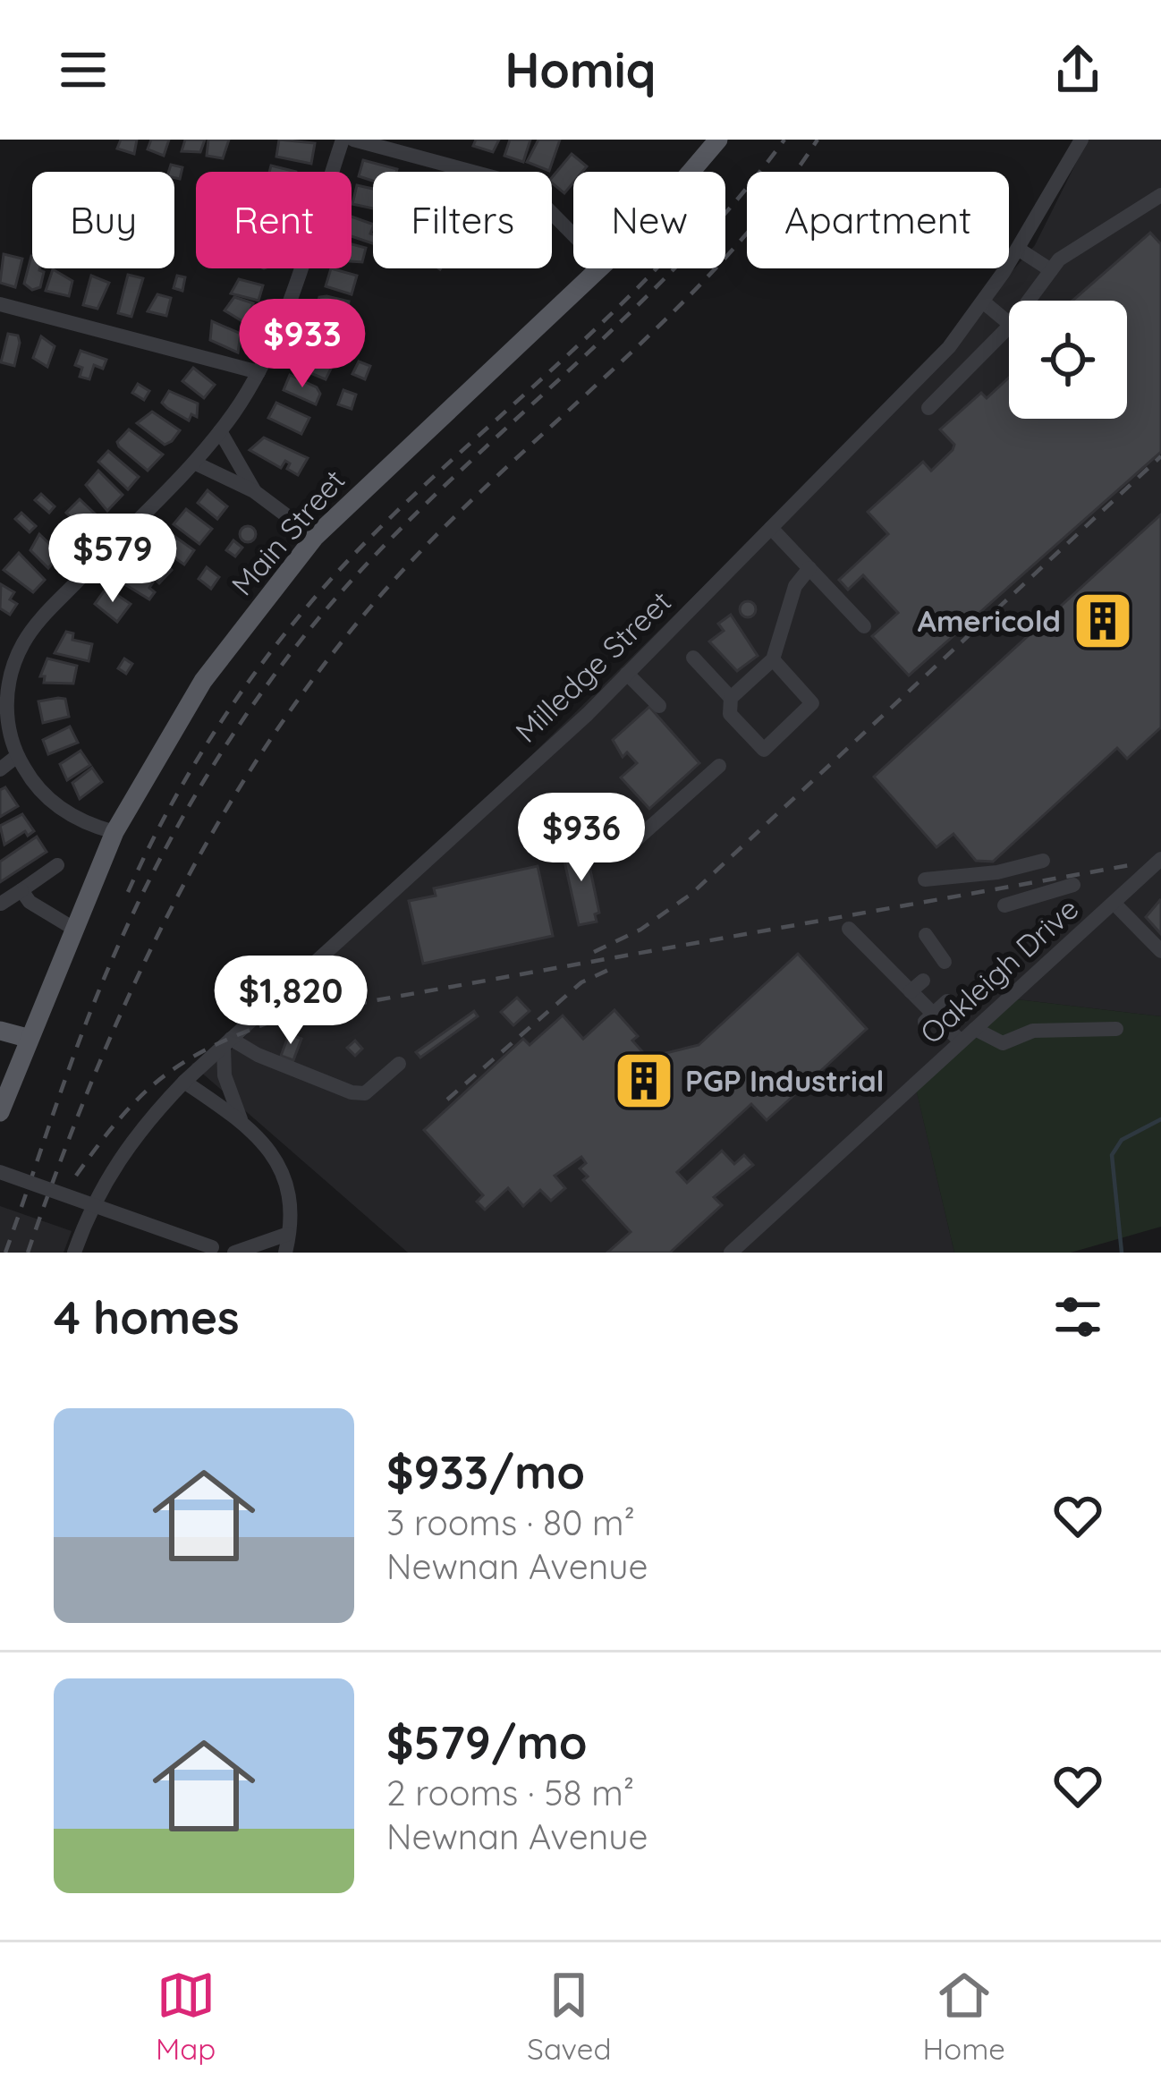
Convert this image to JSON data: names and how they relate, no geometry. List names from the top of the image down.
{
  "streets": {
    "main road": ["Main Street"],
    "street": ["Milledge Street", "Oakleigh Drive"]
  },
  "places": {
    "building": ["Americold", "PGP Industrial"]
  },
  "page": {
    "header": "Homiq",
    "chip": [
      "Buy",
      "Rent",
      "Filters",
      "New",
      "Apartment"
    ],
    "price": [
      "$933",
      "$579",
      "$936",
      "$1,820"
    ],
    "heading": "4 homes",
    "list": [
      {
        "name": "$933/mo",
        "note": "3 rooms · 80 m² · Newnan Avenue"
      },
      {
        "name": "$579/mo",
        "note": "2 rooms · 58 m² · Newnan Avenue"
      }
    ],
    "tabs": ["Map", "Saved", "Home"]
  }
}
